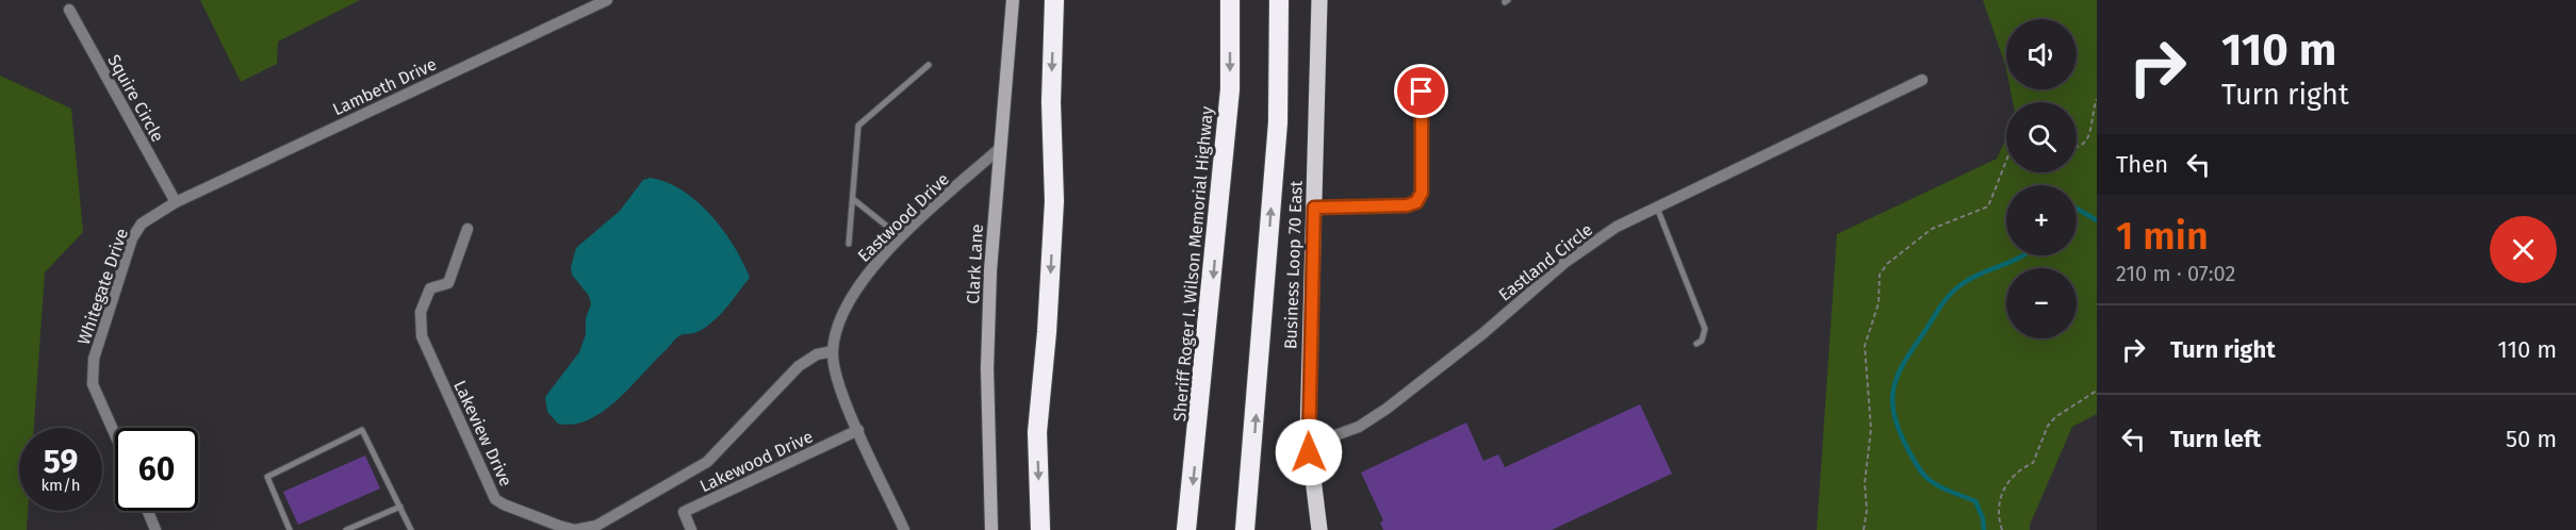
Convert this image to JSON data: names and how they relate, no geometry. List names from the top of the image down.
{
  "streets": {
    "highway": ["Sheriff Roger I. Wilson Memorial Highway"],
    "main road": ["Business Loop 70 East"],
    "street": [
      "Lambeth Drive",
      "Squire Circle",
      "Eastwood Drive",
      "Eastland Circle",
      "Clark Lane",
      "Whitegate Drive",
      "Lakeview Drive",
      "Lakewood Drive"
    ]
  },
  "crossings": [
    ["Lambeth Drive", "Squire Circle"],
    ["Lambeth Drive", "Whitegate Drive"],
    ["Squire Circle", "Whitegate Drive"],
    ["Eastwood Drive", "Clark Lane"],
    ["Eastwood Drive", "Lakeview Drive"],
    ["Eastwood Drive", "Lakewood Drive"],
    ["Eastland Circle", "Business Loop 70 East"]
  ],
  "page": {
    "turn": ["110 m", "Turn right"],
    "map_buttons": ["+", "−"],
    "then": "Then",
    "heading": ["1 min", "210 m · 07:02"],
    "list": [
      {
        "name": "Turn right",
        "value": "110 m"
      },
      {
        "name": "Turn left",
        "value": "50 m"
      }
    ],
    "speed": "59 km/h",
    "limit": "60"
  }
}
